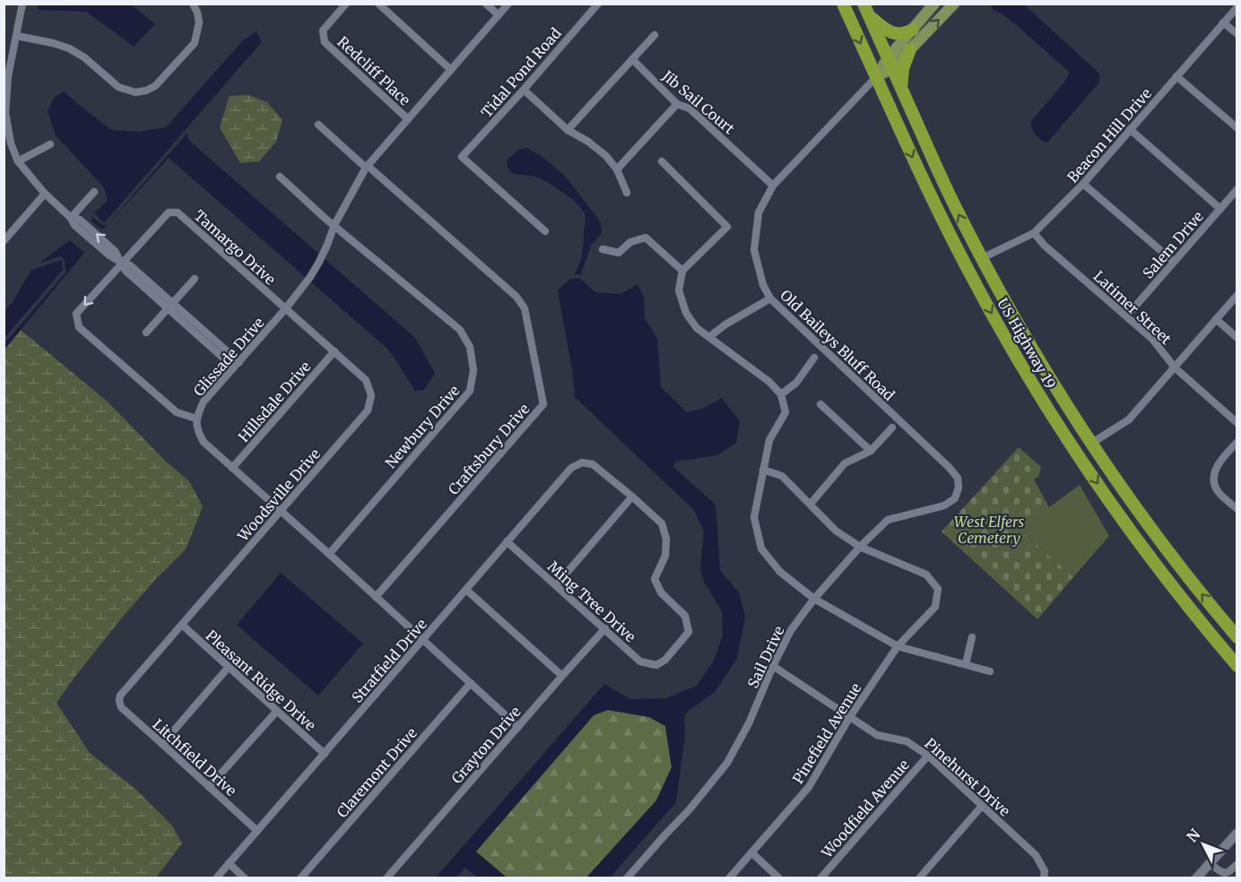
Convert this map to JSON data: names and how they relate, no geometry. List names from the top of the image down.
{
  "streets": {
    "highway": ["US Highway 19"],
    "street": [
      "Redcliff Place",
      "Tidal Pond Road",
      "Jib Sail Court",
      "Beacon Hill Drive",
      "Salem Drive",
      "Tamargo Drive",
      "Latimer Street",
      "Old Baileys Bluff Road",
      "Glissade Drive",
      "Hillsdale Drive",
      "Newbury Drive",
      "Craftsbury Drive",
      "Woodsville Drive",
      "Ming Tree Drive",
      "Sail Drive",
      "Stratfield Drive",
      "Pleasant Ridge Drive",
      "Pinefield Avenue",
      "Grayton Drive",
      "Litchfield Drive",
      "Claremont Drive",
      "Pinehurst Drive",
      "Woodfield Avenue"
    ]
  },
  "crossings": [
    ["Redcliff Place", "Glissade Drive"],
    ["Jib Sail Court", "Old Baileys Bluff Road"],
    ["Beacon Hill Drive", "Latimer Street"],
    ["Beacon Hill Drive", "US Highway 19"],
    ["Salem Drive", "Latimer Street"],
    ["Tamargo Drive", "Glissade Drive"],
    ["Tamargo Drive", "Woodsville Drive"],
    ["US Highway 19", "Old Baileys Bluff Road"],
    ["Old Baileys Bluff Road", "Sail Drive"],
    ["Glissade Drive", "Hillsdale Drive"],
    ["Glissade Drive", "Newbury Drive"],
    ["Glissade Drive", "Craftsbury Drive"],
    ["Glissade Drive", "Woodsville Drive"],
    ["Glissade Drive", "Stratfield Drive"],
    ["Glissade Drive", "Grayton Drive"],
    ["Glissade Drive", "Claremont Drive"],
    ["Hillsdale Drive", "Woodsville Drive"],
    ["Woodsville Drive", "Pleasant Ridge Drive"],
    ["Woodsville Drive", "Litchfield Drive"],
    ["Ming Tree Drive", "Stratfield Drive"],
    ["Ming Tree Drive", "Grayton Drive"],
    ["Sail Drive", "Pinefield Avenue"],
    ["Sail Drive", "Pinehurst Drive"],
    ["Stratfield Drive", "Pleasant Ridge Drive"],
    ["Stratfield Drive", "Litchfield Drive"],
    ["Pinefield Avenue", "Pinehurst Drive"],
    ["Pinehurst Drive", "Woodfield Avenue"]
  ],
  "parks": ["West Elfers Cemetery"],
  "north": "top left"
}
